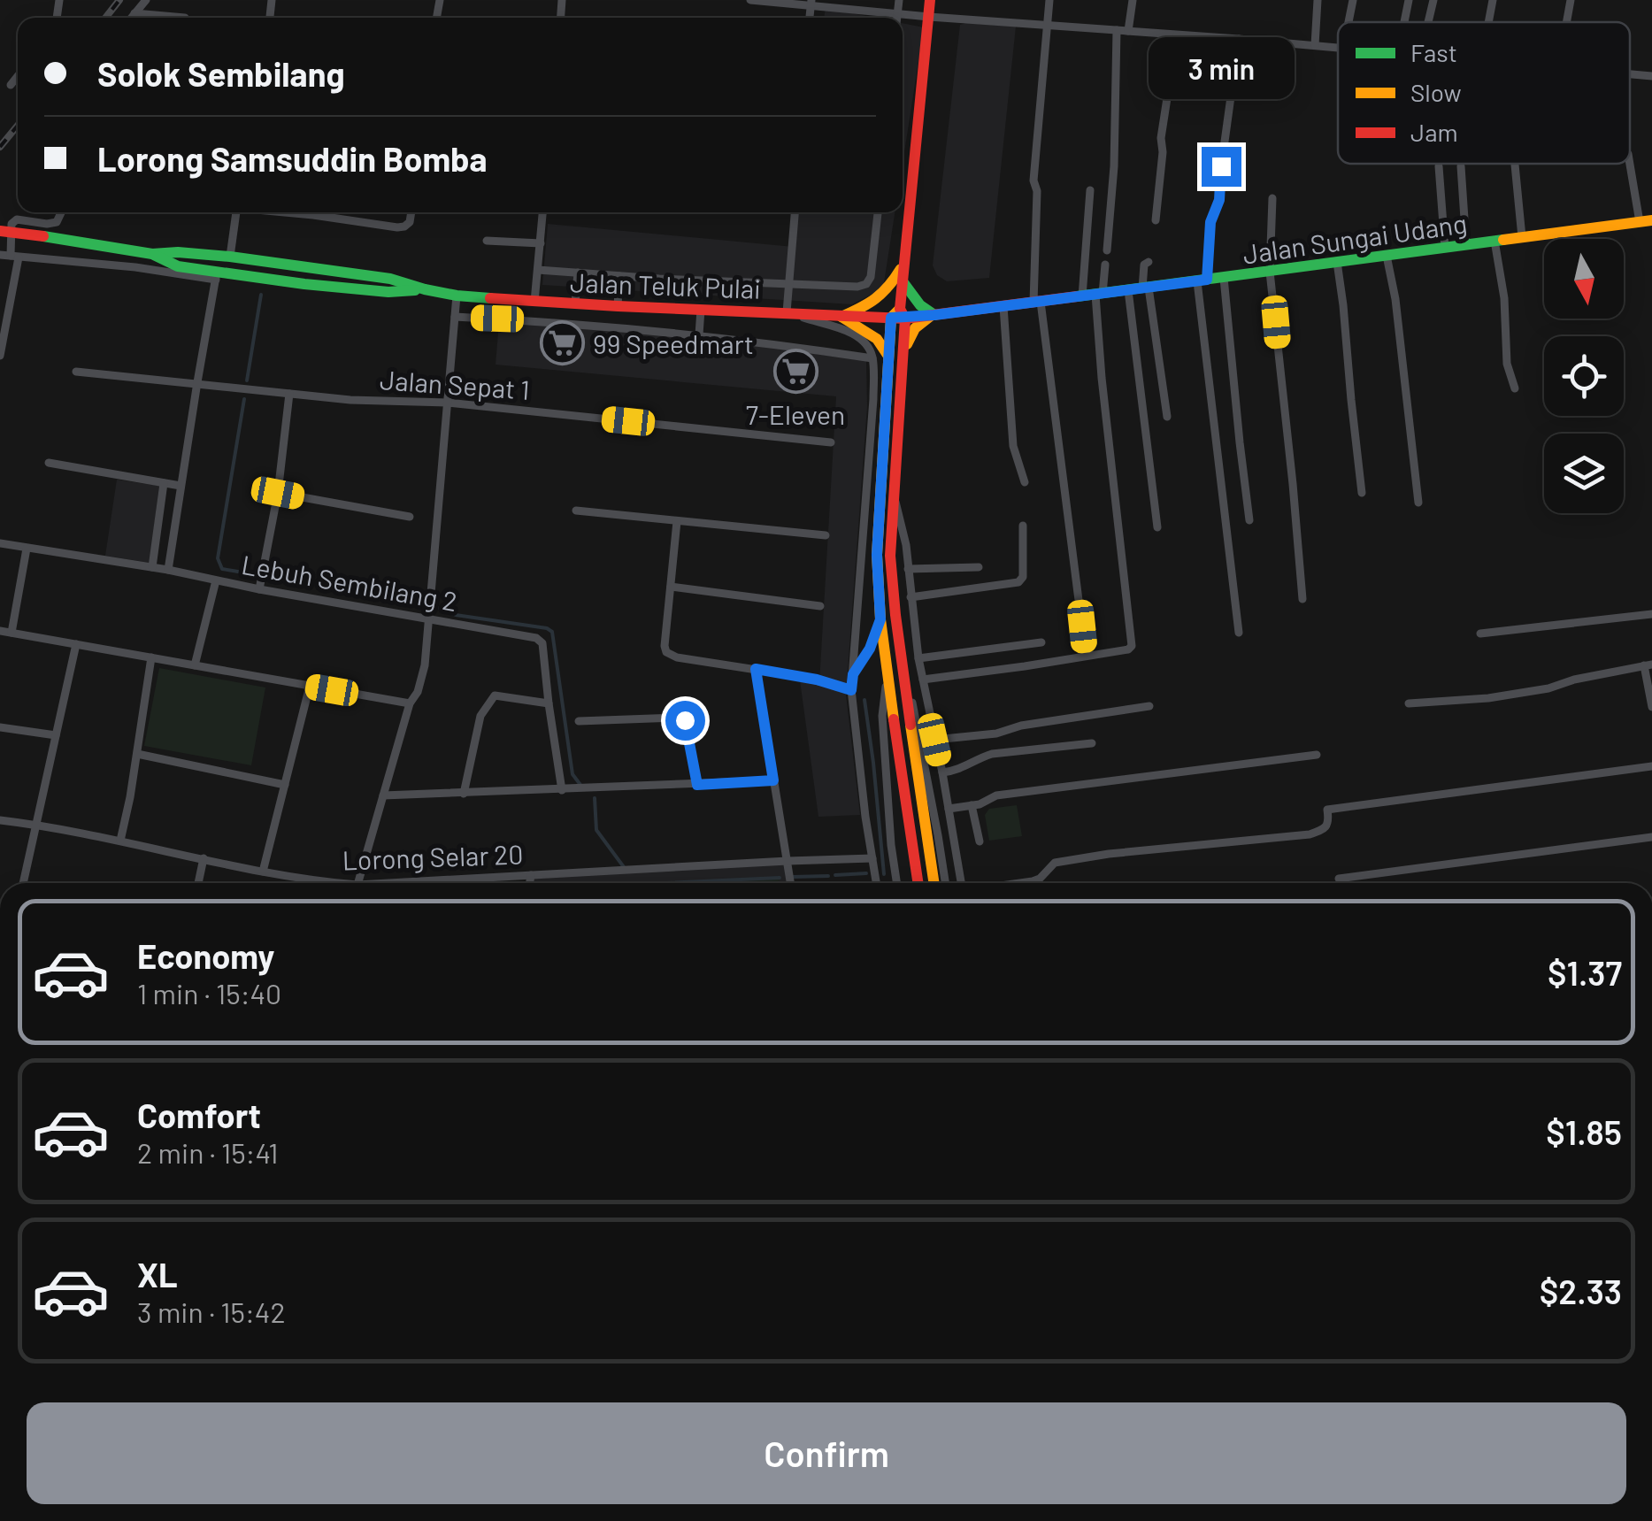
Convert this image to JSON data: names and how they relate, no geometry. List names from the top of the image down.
{
  "streets": {
    "main road": ["Jalan Sungai Udang", "Jalan Teluk Pulai"],
    "street": ["Jalan Sepat 1", "Lebuh Sembilang 2", "Lorong Selar 20"]
  },
  "crossings": [
    ["Jalan Sungai Udang", "Jalan Teluk Pulai"]
  ],
  "places": {
    "supermarket": ["99 Speedmart", "7-Eleven"]
  },
  "legend": ["Fast", "Slow", "Jam"],
  "north": "bottom",
  "page": {
    "banner": ["Solok Sembilang", "Lorong Samsuddin Bomba"],
    "bubble": "3 min",
    "list": [
      {
        "name": "Economy",
        "note": "1 min · 15:40",
        "value": "$1.37"
      },
      {
        "name": "Comfort",
        "note": "2 min · 15:41",
        "value": "$1.85"
      },
      {
        "name": "XL",
        "note": "3 min · 15:42",
        "value": "$2.33"
      }
    ],
    "buttons": "Confirm"
  }
}
